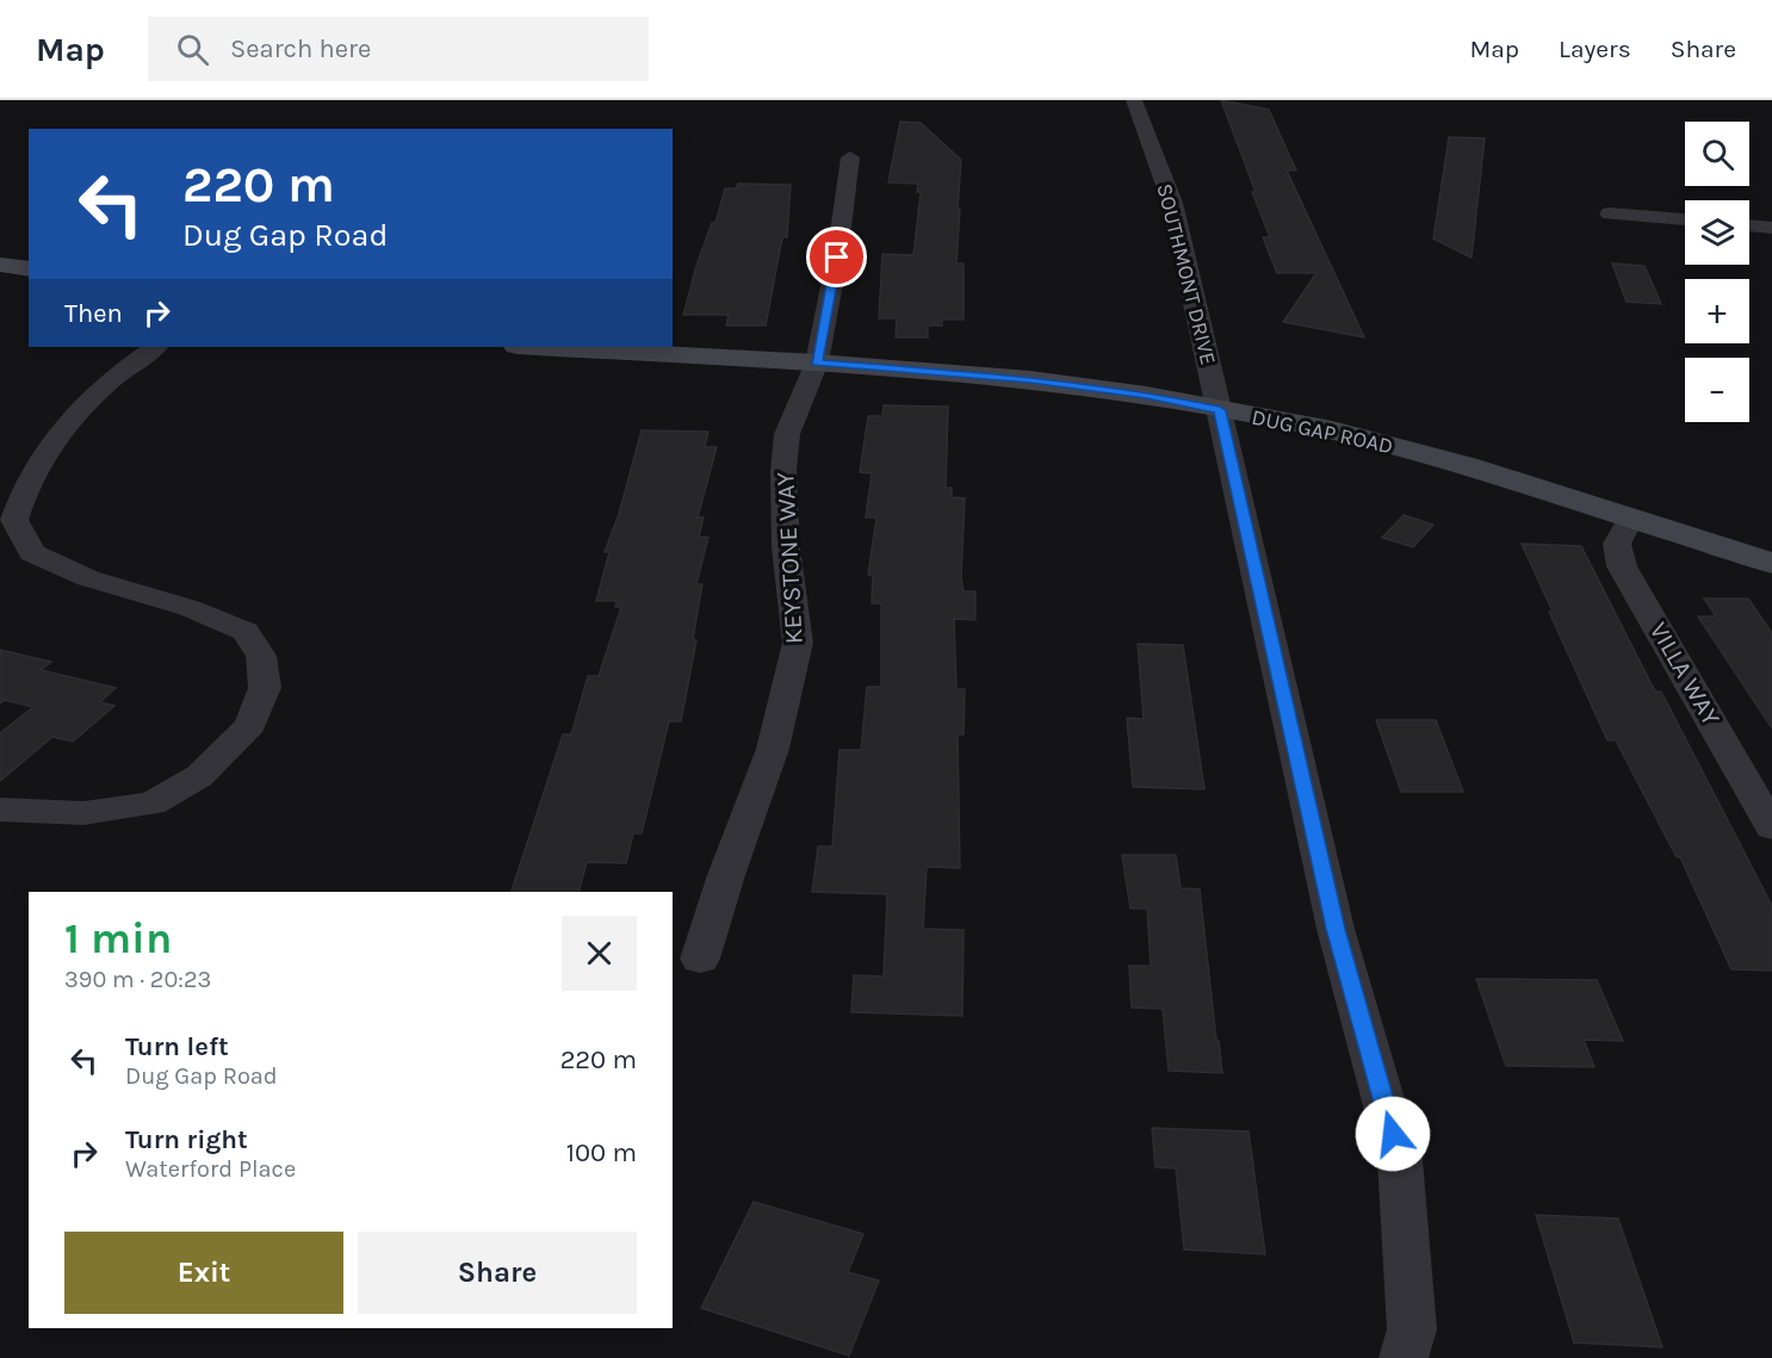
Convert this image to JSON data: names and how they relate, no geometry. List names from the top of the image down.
{
  "streets": {
    "street": [
      "SOUTHMONT DRIVE",
      "DUG GAP ROAD",
      "KEYSTONE WAY",
      "VILLA WAY"
    ]
  },
  "crossings": [
    ["SOUTHMONT DRIVE", "DUG GAP ROAD"],
    ["DUG GAP ROAD", "KEYSTONE WAY"],
    ["DUG GAP ROAD", "VILLA WAY"]
  ],
  "page": {
    "header": "Map",
    "search": "Search here",
    "nav": ["Map", "Layers", "Share"],
    "map_buttons": ["+", "−"],
    "turn": ["220 m", "Dug Gap Road"],
    "then": "Then",
    "heading": ["1 min", "390 m · 20:23"],
    "list": [
      {
        "name": "Turn left",
        "note": "Dug Gap Road",
        "value": "220 m"
      },
      {
        "name": "Turn right",
        "note": "Waterford Place",
        "value": "100 m"
      }
    ],
    "buttons": ["Exit", "Share"]
  }
}
